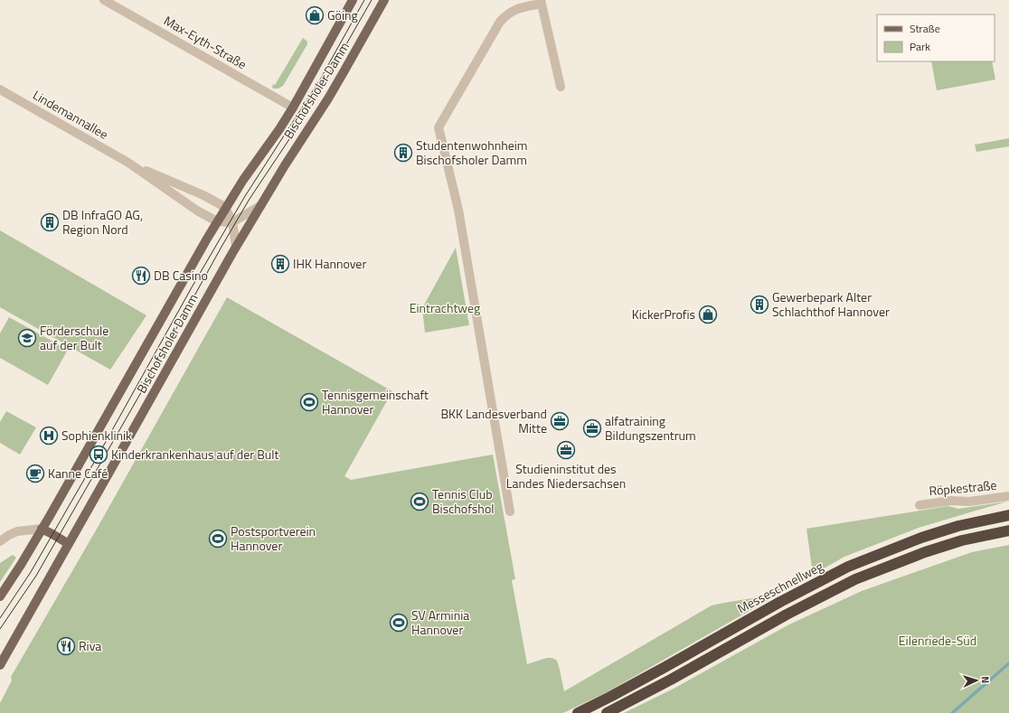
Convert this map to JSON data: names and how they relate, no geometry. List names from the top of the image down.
{
  "streets": {
    "highway": ["Messeschnellweg"],
    "main road": ["Bischofsholer Damm"],
    "street": ["Max-Eyth-Straße", "Lindemannallee", "Röpkestraße"]
  },
  "crossings": [
    ["Max-Eyth-Straße", "Bischofsholer Damm"],
    ["Bischofsholer Damm", "Lindemannallee"]
  ],
  "parks": ["Eintrachtweg", "Eilenriede-Süd"],
  "places": {
    "shop": ["Göing", "KickerProfis"],
    "building": [
      "Studentenwohnheim Bischofsholer Damm",
      "DB InfraGO AG, Region Nord",
      "IHK Hannover",
      "Gewerbepark Alter Schlachthof Hannover"
    ],
    "restaurant": ["DB Casino", "Riva"],
    "school or university": ["Förderschule auf der Bult"],
    "sports": [
      "Tennisgemeinschaft Hannover",
      "Tennis Club Bischofshol",
      "Postsportverein Hannover",
      "SV Arminia Hannover"
    ],
    "office": ["BKK Landesverband Mitte", "alfatraining Bildungszentrum", "Studieninstitut des Landes Niedersachsen"],
    "hospital": ["Sophienklinik"],
    "bus stop": ["Kinderkrankenhaus auf der Bult"],
    "cafe": ["Kanne Café"]
  },
  "legend": ["Straße", "Park"],
  "north": "right"
}
